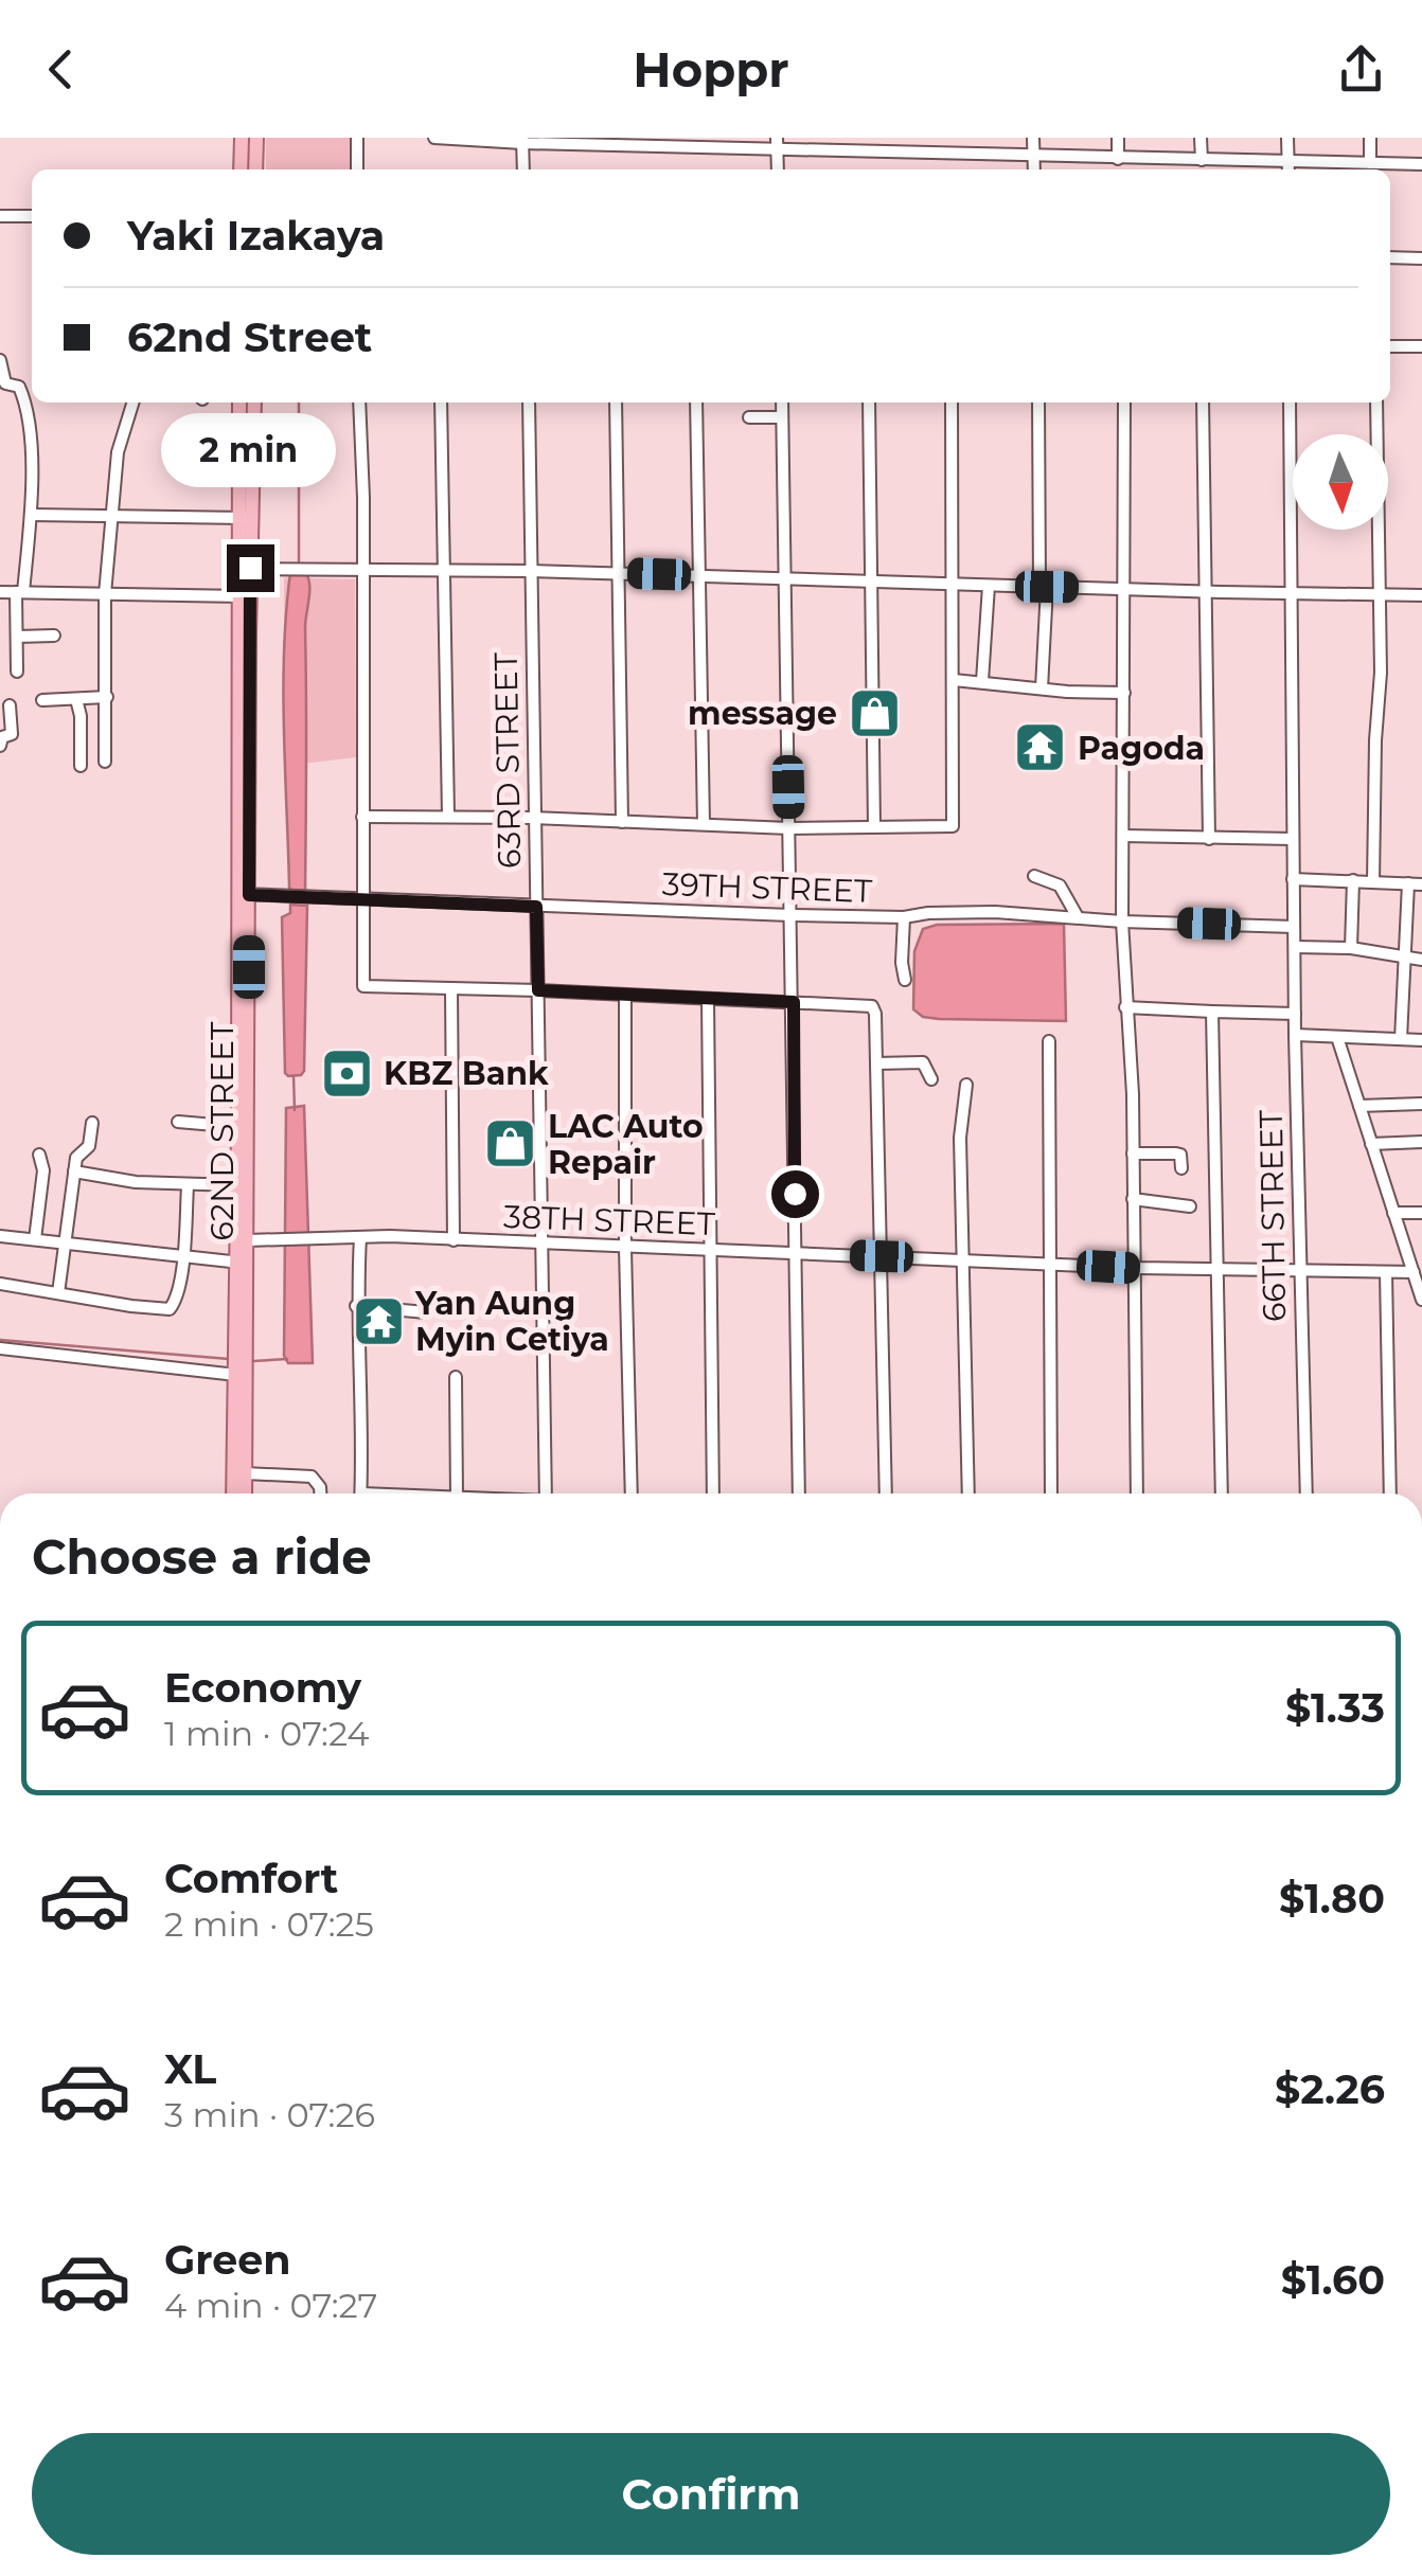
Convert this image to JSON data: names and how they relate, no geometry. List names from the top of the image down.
{
  "streets": {
    "main road": ["62ND STREET"],
    "street": [
      "63RD STREET",
      "39TH STREET",
      "66TH STREET",
      "38TH STREET"
    ]
  },
  "crossings": [
    ["63RD STREET", "39TH STREET"],
    ["63RD STREET", "38TH STREET"],
    ["39TH STREET", "62ND STREET"],
    ["39TH STREET", "66TH STREET"],
    ["62ND STREET", "38TH STREET"],
    ["66TH STREET", "38TH STREET"]
  ],
  "places": {
    "shop": ["message", "LAC Auto Repair"],
    "temple": ["Pagoda", "Yan Aung Myin Cetiya"],
    "bank": ["KBZ Bank"]
  },
  "north": "bottom",
  "page": {
    "header": "Hoppr",
    "banner": ["Yaki Izakaya", "62nd Street"],
    "bubble": "2 min",
    "heading": "Choose a ride",
    "list": [
      {
        "name": "Economy",
        "note": "1 min · 07:24",
        "value": "$1.33"
      },
      {
        "name": "Comfort",
        "note": "2 min · 07:25",
        "value": "$1.80"
      },
      {
        "name": "XL",
        "note": "3 min · 07:26",
        "value": "$2.26"
      },
      {
        "name": "Green",
        "note": "4 min · 07:27",
        "value": "$1.60"
      }
    ],
    "buttons": "Confirm"
  }
}
